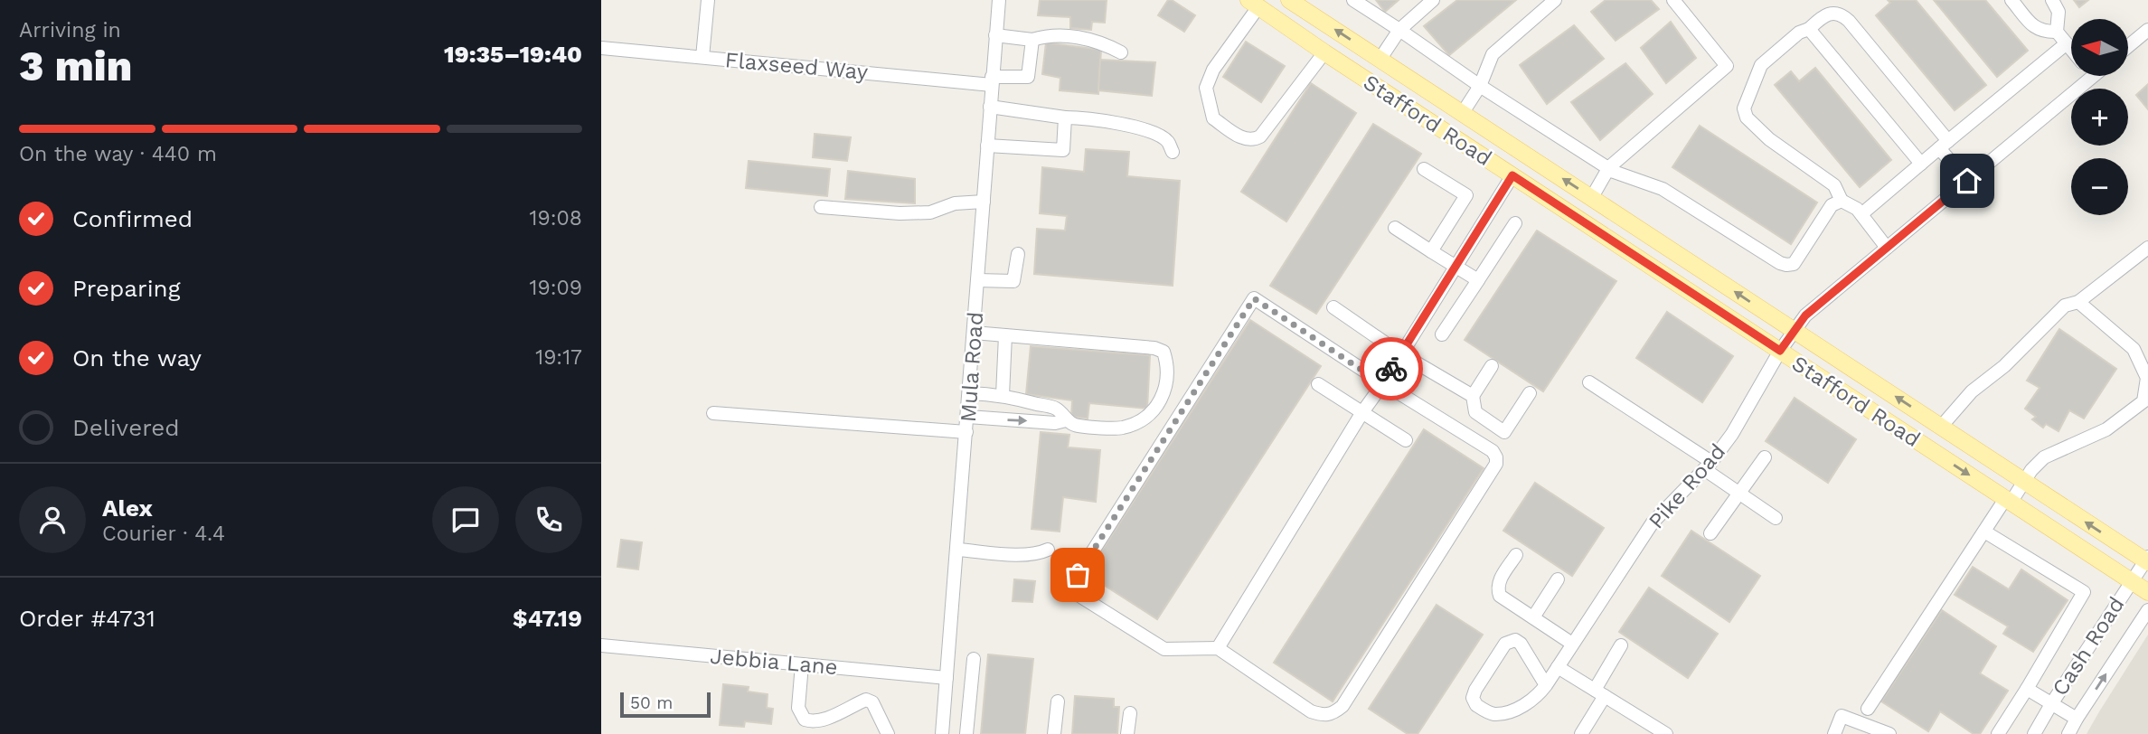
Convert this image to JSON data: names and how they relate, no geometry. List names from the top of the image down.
{
  "streets": {
    "main road": ["Stafford Road"],
    "street": [
      "Flaxseed Way",
      "Mula Road",
      "Pike Road",
      "Cash Road",
      "Jebbia Lane"
    ]
  },
  "crossings": [
    ["Flaxseed Way", "Mula Road"],
    ["Stafford Road", "Pike Road"],
    ["Stafford Road", "Cash Road"],
    ["Mula Road", "Jebbia Lane"]
  ],
  "scale_bar": "50 m",
  "north": "left",
  "page": {
    "heading": ["3 min", "Arriving in", "19:35–19:40"],
    "panel": [
      "Alex",
      "Courier · 4.4",
      "Order #4731",
      "$47.19"
    ],
    "map_buttons": ["+", "−"],
    "bar": "On the way · 440 m",
    "list": [
      ["Confirmed", "19:08"],
      ["Preparing", "19:09"],
      ["On the way", "19:17"],
      "Delivered"
    ],
    "scale": "50 m"
  }
}
